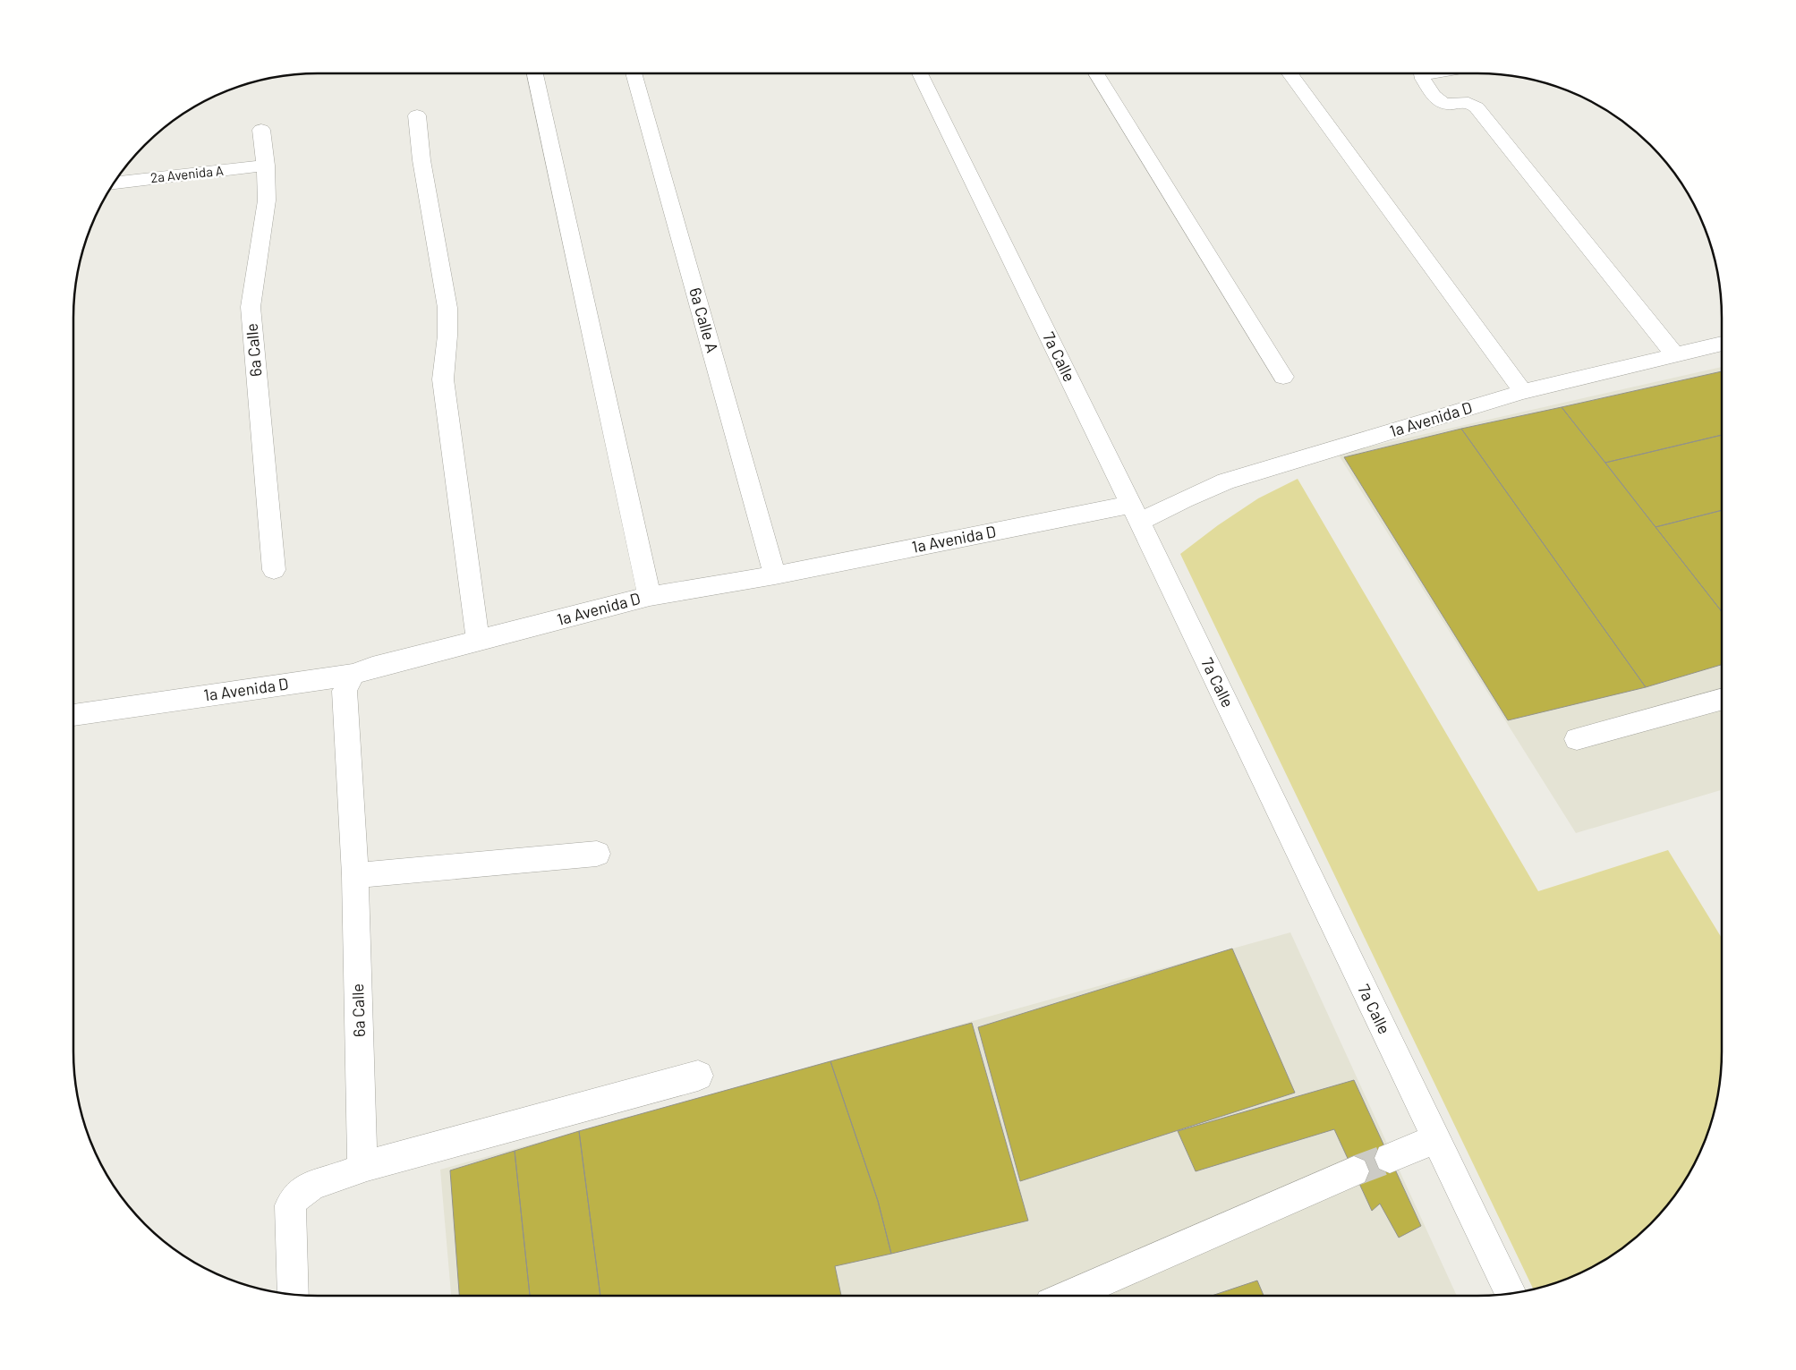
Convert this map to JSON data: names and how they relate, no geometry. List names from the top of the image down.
{
  "streets": {
    "street": [
      "2a Avenida A",
      "6a Calle A",
      "6a Calle",
      "7a Calle",
      "1a Avenida D"
    ]
  },
  "crossings": [
    ["2a Avenida A", "6a Calle"],
    ["6a Calle A", "1a Avenida D"],
    ["6a Calle", "1a Avenida D"],
    ["7a Calle", "1a Avenida D"]
  ]
}
